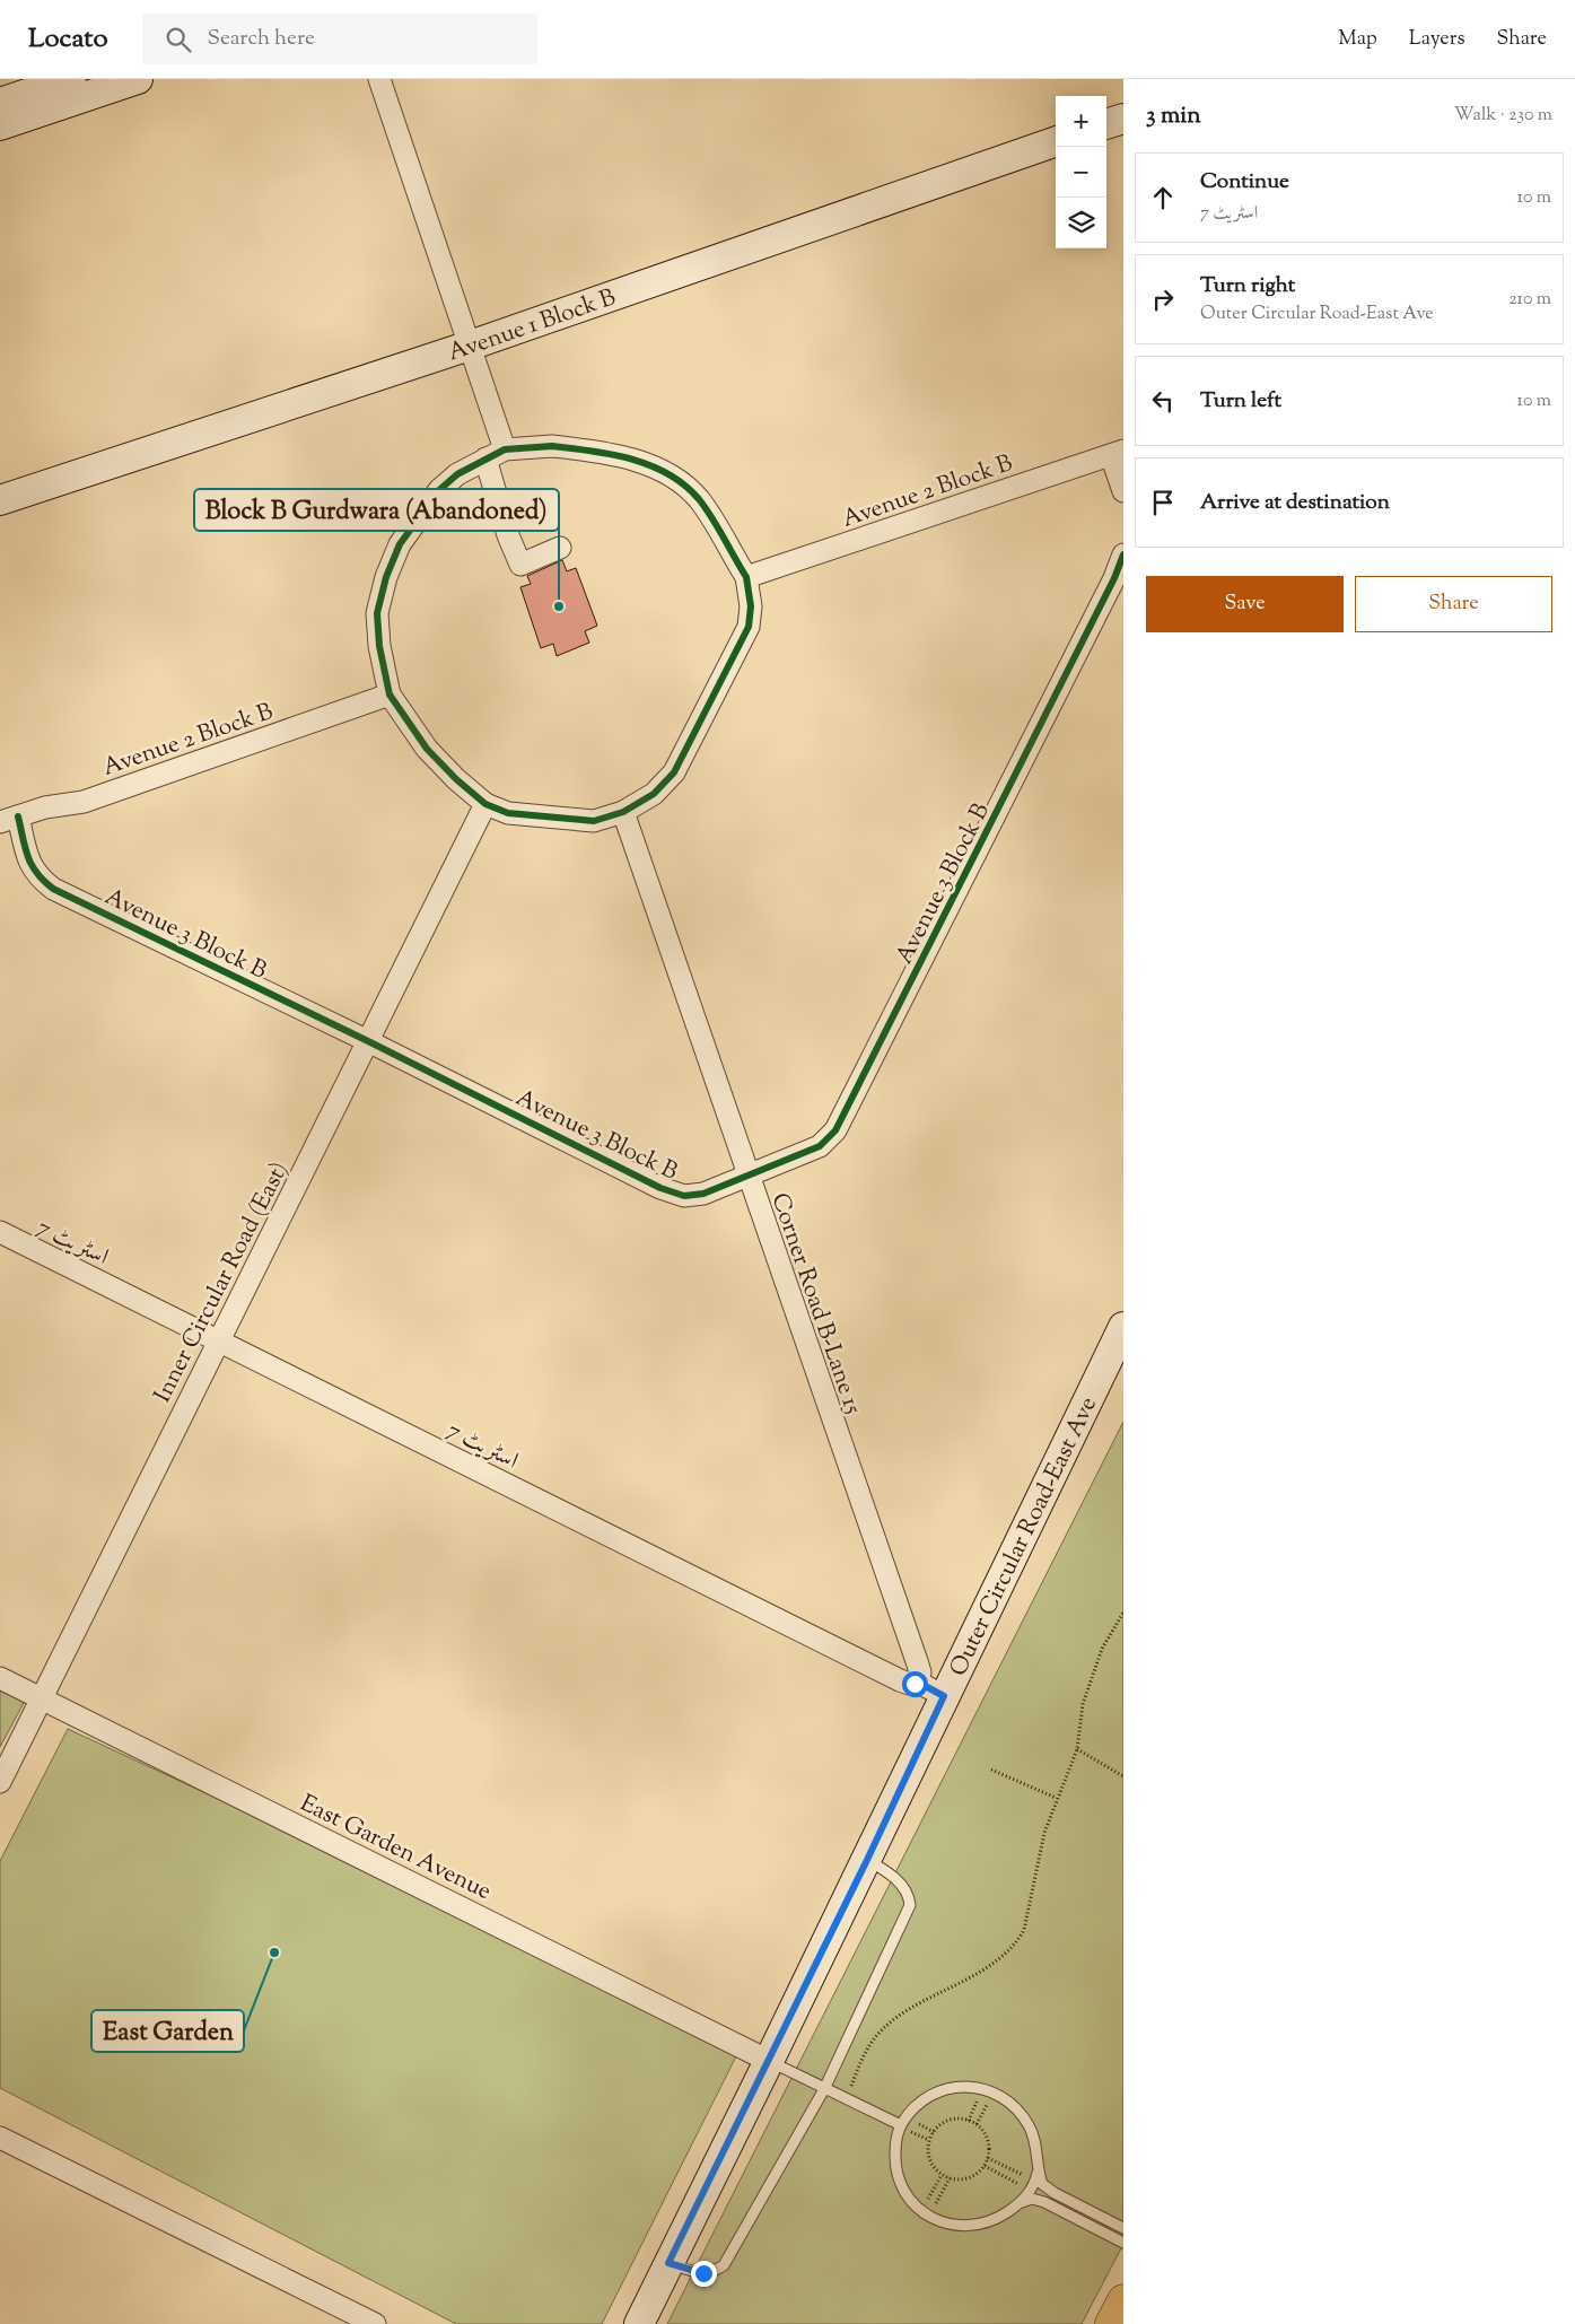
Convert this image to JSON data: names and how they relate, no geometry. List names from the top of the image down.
{
  "streets": {
    "street": [
      "Avenue 1 Block B",
      "Avenue 2 Block B",
      "Avenue 3 Block B",
      "اسٹریٹ 7",
      "Inner Circular Road (East)",
      "Corner Road B-Lane 15",
      "Outer Circular Road-East Ave",
      "East Garden Avenue"
    ]
  },
  "crossings": [
    ["Avenue 2 Block B", "Avenue 3 Block B"],
    ["Avenue 3 Block B", "Inner Circular Road (East)"],
    ["Avenue 3 Block B", "Corner Road B-Lane 15"],
    ["اسٹریٹ 7", "Inner Circular Road (East)"],
    ["اسٹریٹ 7", "Corner Road B-Lane 15"],
    ["اسٹریٹ 7", "Outer Circular Road-East Ave"],
    ["Inner Circular Road (East)", "East Garden Avenue"],
    ["Outer Circular Road-East Ave", "East Garden Avenue"]
  ],
  "places": ["Block B Gurdwara (Abandoned)", "East Garden"],
  "page": {
    "header": "Locato",
    "search": "Search here",
    "nav": ["Map", "Layers", "Share"],
    "heading": ["3 min", "Walk · 230 m"],
    "map_buttons": ["+", "−"],
    "list": [
      ["Continue", "اسٹریٹ 7", "10 m"],
      ["Turn right", "Outer Circular Road-East Ave", "210 m"],
      ["Turn left", "10 m"],
      "Arrive at destination"
    ],
    "buttons": ["Save", "Share"]
  }
}
